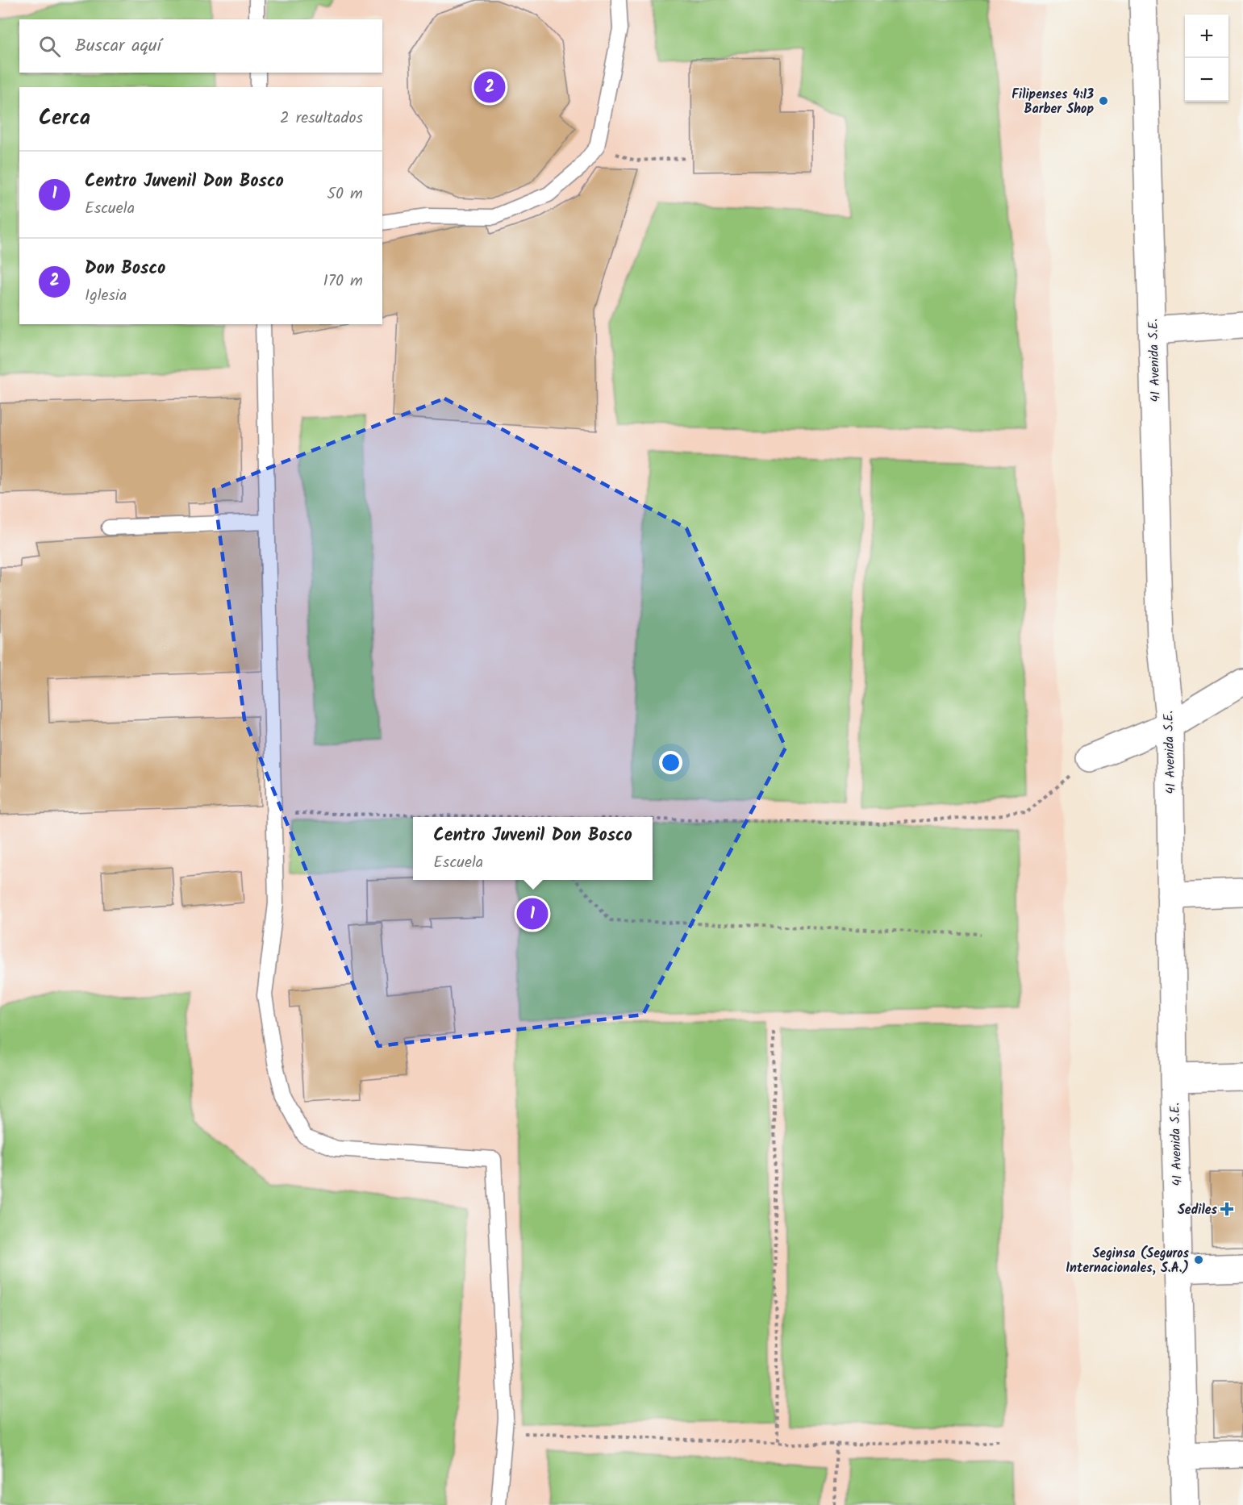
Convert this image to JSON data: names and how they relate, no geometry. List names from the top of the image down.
{
  "streets": {
    "street": ["41 Avenida S.E."]
  },
  "places": {
    "other": ["Filipenses 4:13 Barber Shop", "Seginsa (Seguros Internacionales, S.A.)"],
    "health": ["Sediles"]
  },
  "page": {
    "map_buttons": ["+", "−"],
    "search": "Buscar aquí",
    "pins": ["2", "1"],
    "heading": ["Cerca", "2 resultados"],
    "list": [
      {
        "mark": "1",
        "name": "Centro Juvenil Don Bosco",
        "note": "Escuela",
        "value": "50 m"
      },
      {
        "mark": "2",
        "name": "Don Bosco",
        "note": "Iglesia",
        "value": "170 m"
      }
    ],
    "popup": ["Centro Juvenil Don Bosco", "Escuela"]
  }
}
